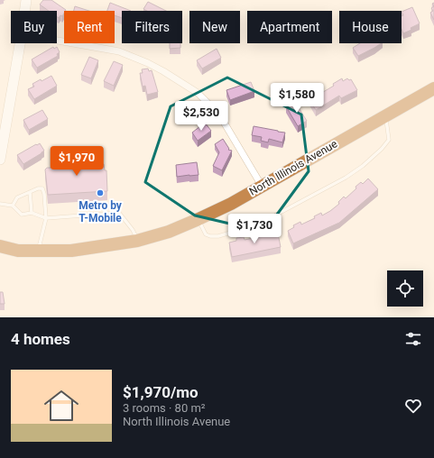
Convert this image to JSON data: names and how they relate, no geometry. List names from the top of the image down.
{
  "streets": {
    "highway": ["North Illinois Avenue"]
  },
  "places": ["Metro by T-Mobile"],
  "page": {
    "chip": [
      "Buy",
      "Rent",
      "Filters",
      "New",
      "Apartment",
      "House"
    ],
    "price": [
      "$1,580",
      "$2,530",
      "$1,970",
      "$1,730"
    ],
    "heading": "4 homes",
    "list": [
      {
        "name": "$1,970/mo",
        "note": "3 rooms · 80 m² · North Illinois Avenue"
      }
    ]
  }
}
